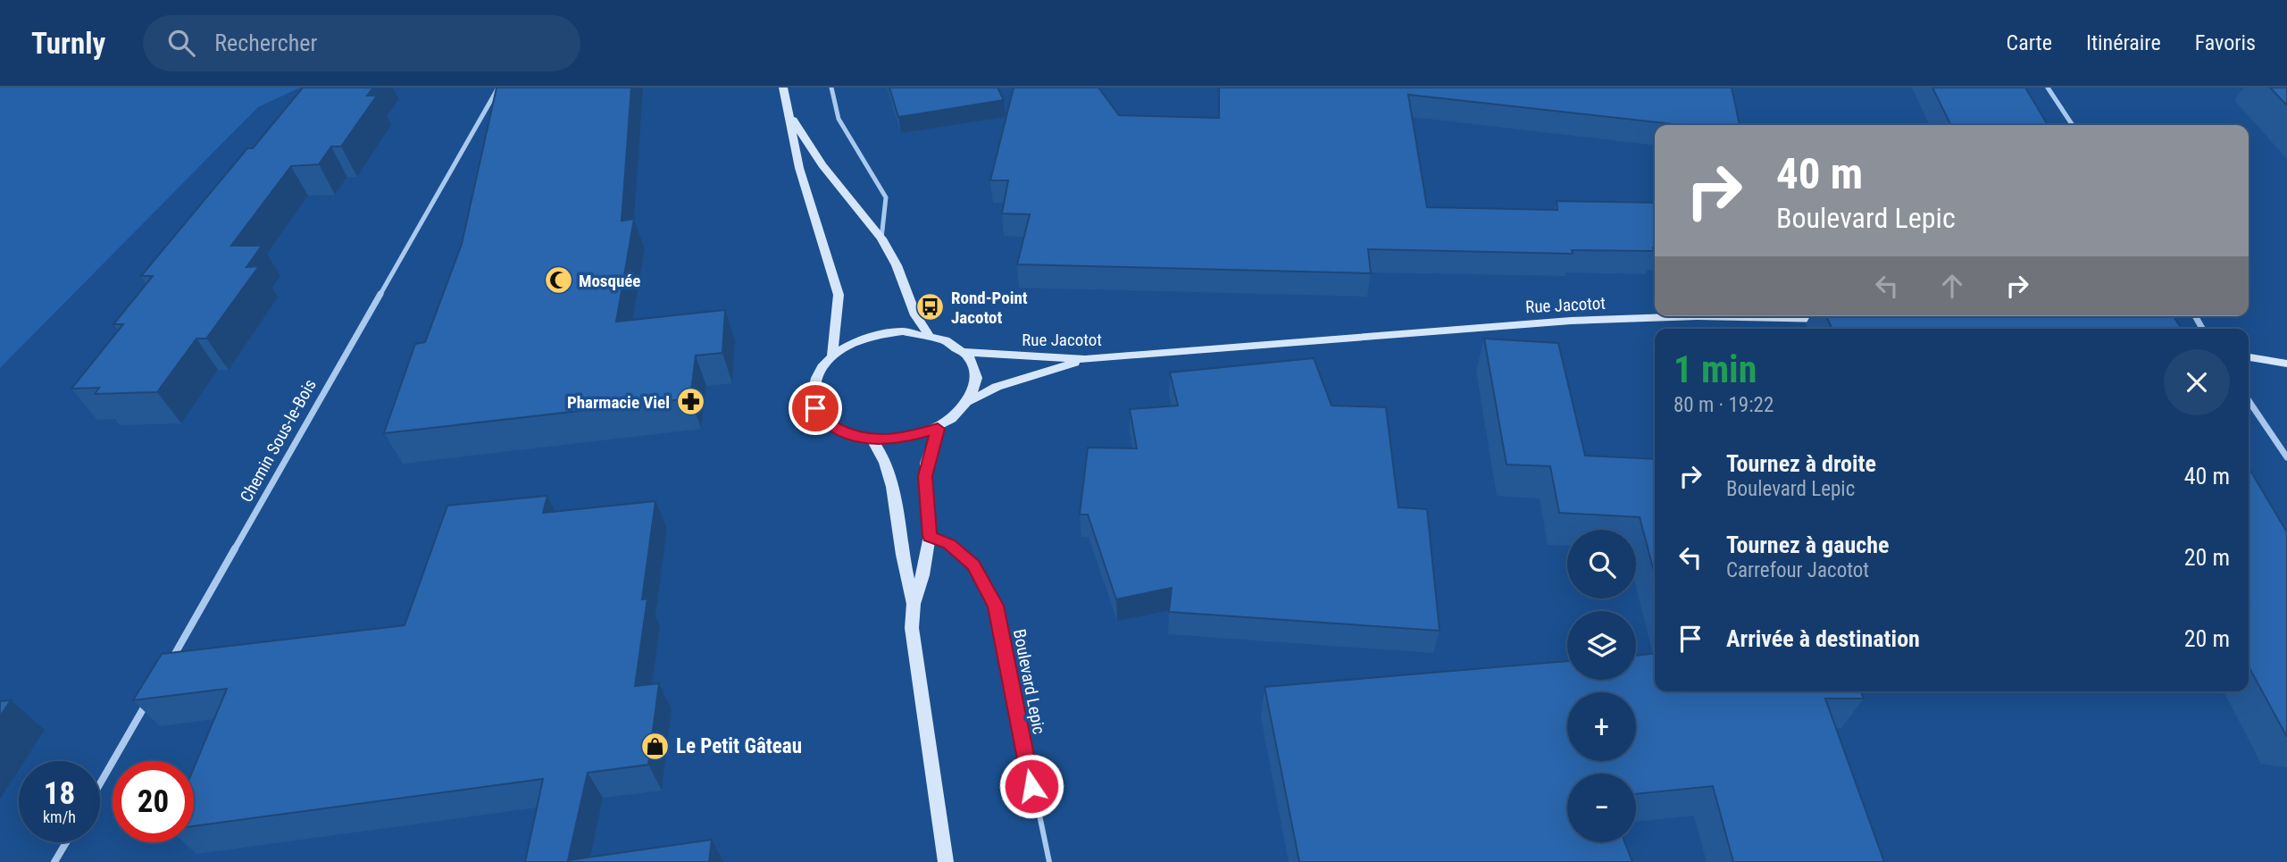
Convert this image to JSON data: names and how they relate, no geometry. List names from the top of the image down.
{
  "streets": {
    "main road": ["Rue Jacotot"],
    "street": ["Chemin Sous-le-Bois"],
    "lane": ["Boulevard Lepic"]
  },
  "places": {
    "mosque": ["Mosquée"],
    "bus stop": ["Rond-Point Jacotot"],
    "pharmacy": ["Pharmacie Viel"],
    "shop": ["Le Petit Gâteau"]
  },
  "page": {
    "header": "Turnly",
    "search": "Rechercher",
    "nav": ["Carte", "Itinéraire", "Favoris"],
    "turn": ["40 m", "Boulevard Lepic"],
    "heading": ["1 min", "80 m · 19:22"],
    "list": [
      {
        "name": "Tournez à droite",
        "note": "Boulevard Lepic",
        "value": "40 m"
      },
      {
        "name": "Tournez à gauche",
        "note": "Carrefour Jacotot",
        "value": "20 m"
      },
      {
        "name": "Arrivée à destination",
        "value": "20 m"
      }
    ],
    "map_buttons": ["+", "−"],
    "speed": "18 km/h",
    "limit": "20"
  }
}
